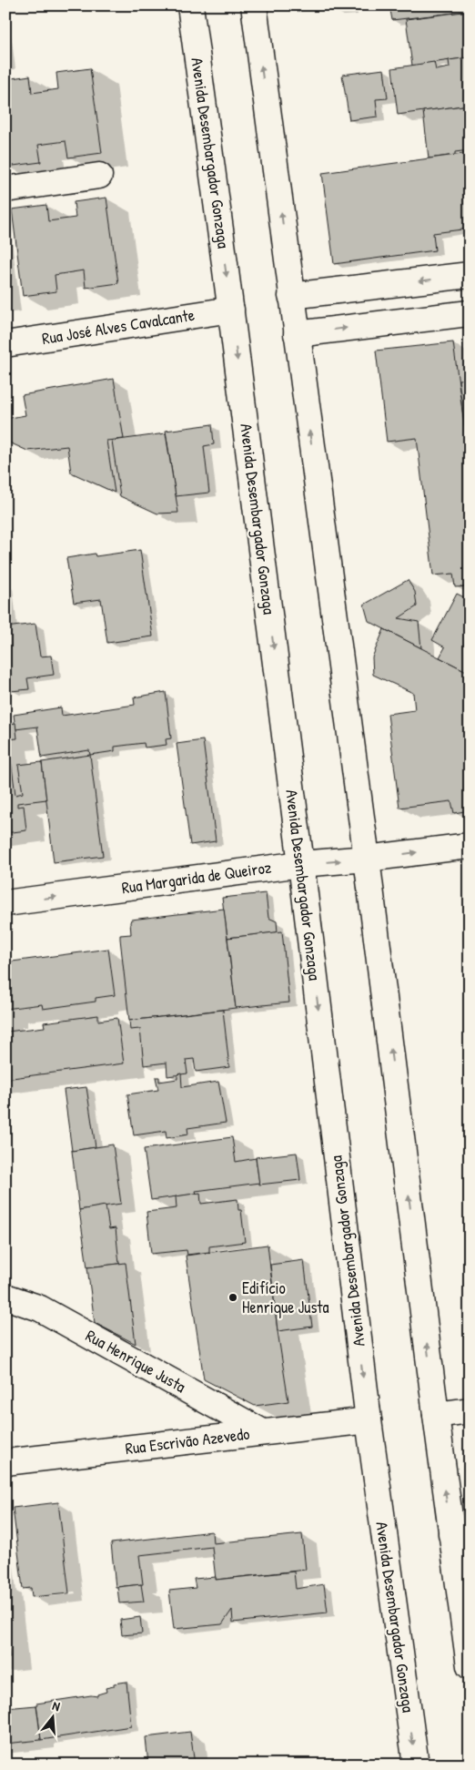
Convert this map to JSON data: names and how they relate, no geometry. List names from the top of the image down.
{
  "streets": {
    "main road": [
      "Avenida Desembargador Gonzaga",
      "Rua José Alves Cavalcante",
      "Rua Margarida de Queiroz",
      "Rua Henrique Justa",
      "Rua Escrivão Azevedo"
    ]
  },
  "crossings": [
    ["Avenida Desembargador Gonzaga", "Rua José Alves Cavalcante"],
    ["Avenida Desembargador Gonzaga", "Rua Margarida de Queiroz"],
    ["Avenida Desembargador Gonzaga", "Rua Escrivão Azevedo"],
    ["Rua Henrique Justa", "Rua Escrivão Azevedo"]
  ],
  "one_way": ["Rua Margarida de Queiroz"],
  "places": ["Edifício Henrique Justa"],
  "north": "top"
}
